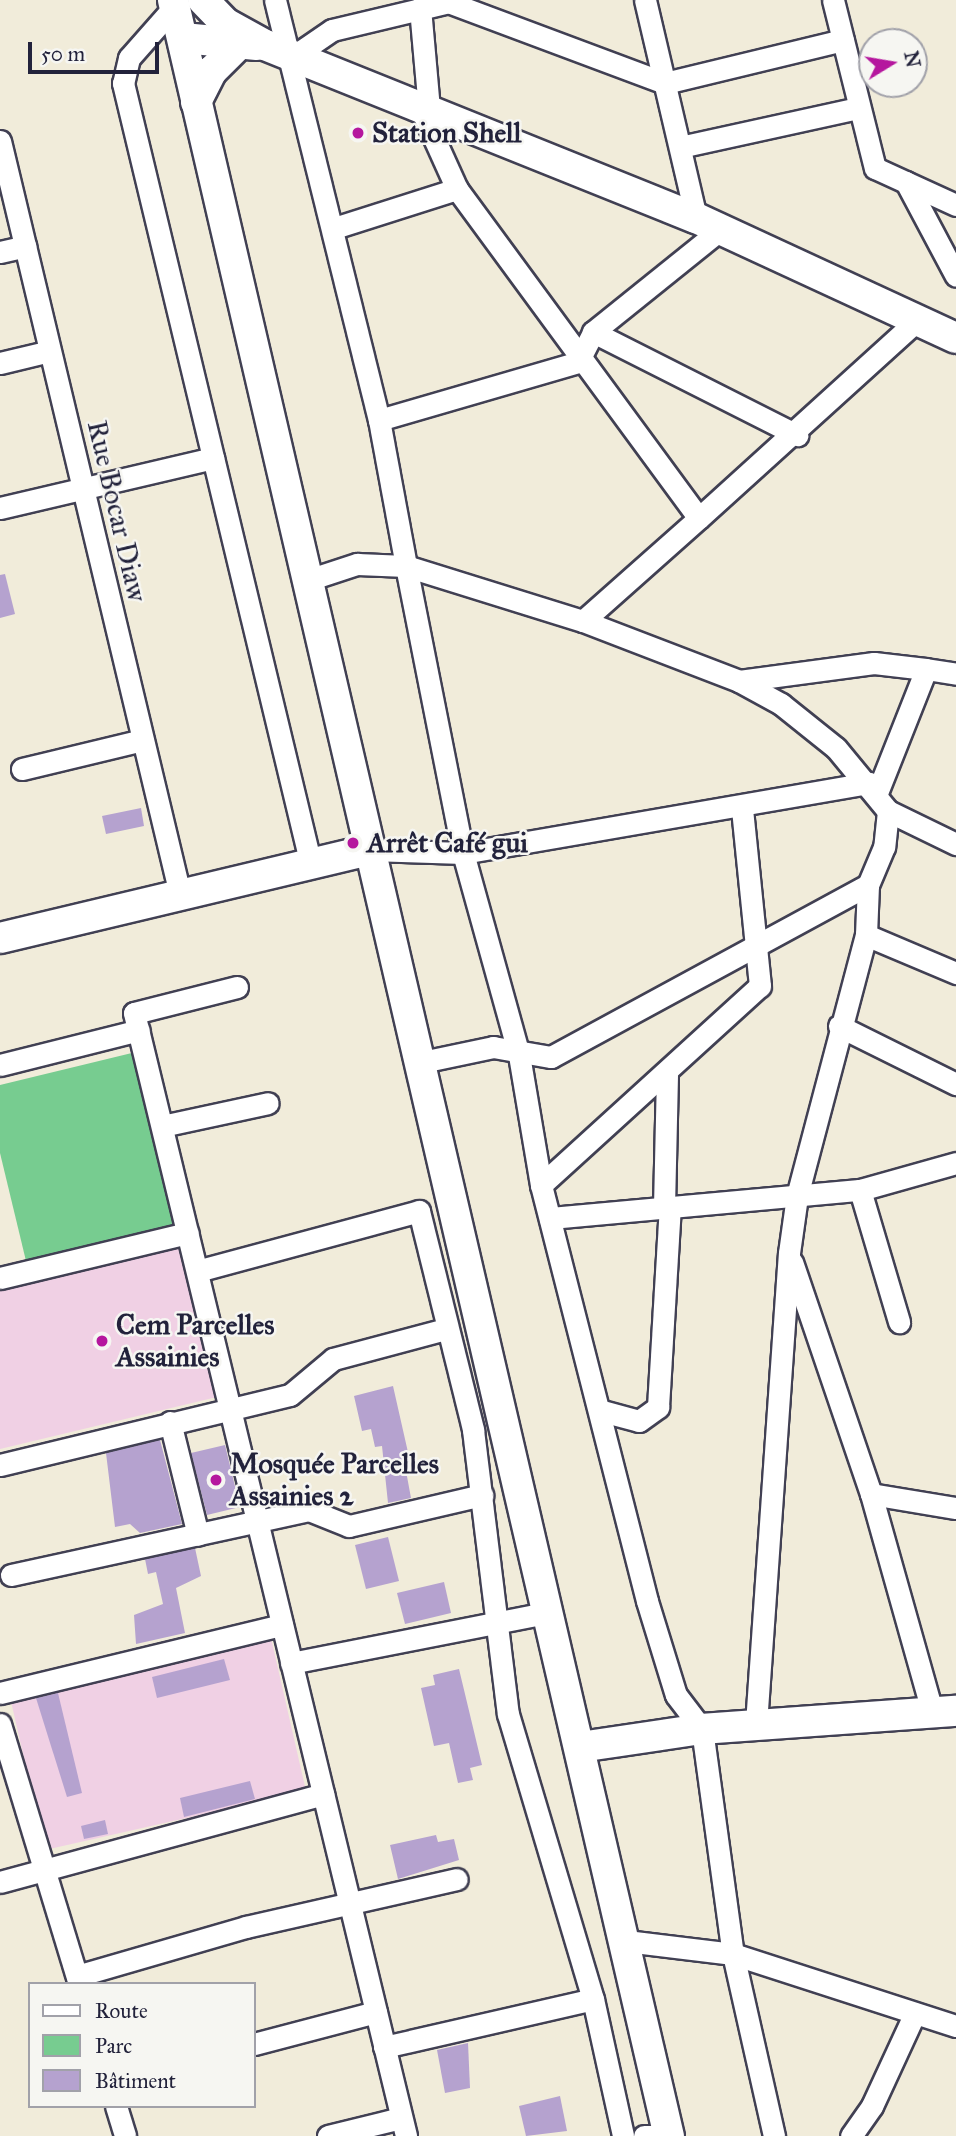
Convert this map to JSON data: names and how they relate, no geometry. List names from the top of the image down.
{
  "streets": {
    "street": ["Rue Bocar Diaw"]
  },
  "places": [
    "Station Shell",
    "Arrêt Café gui",
    "Cem Parcelles Assainies",
    "Mosquée Parcelles Assainies 2"
  ],
  "legend": ["Route", "Parc", "Bâtiment"],
  "scale_bar": "50 m",
  "north": "right"
}
